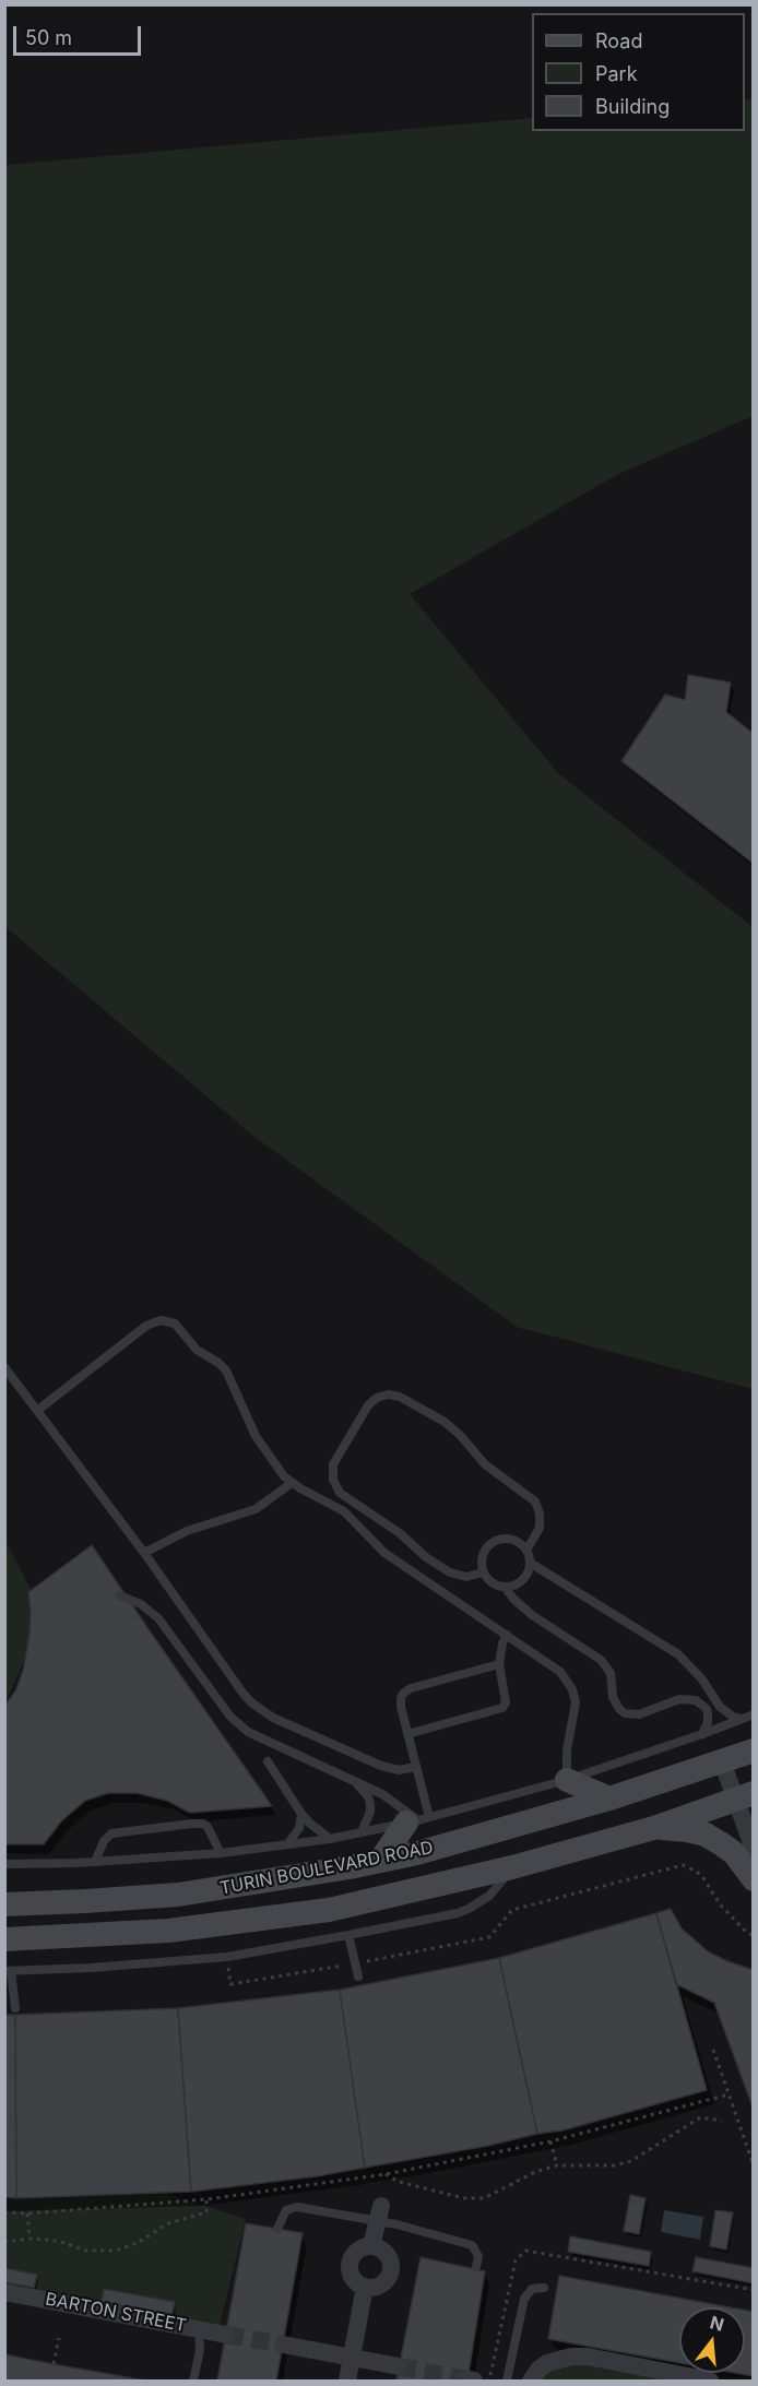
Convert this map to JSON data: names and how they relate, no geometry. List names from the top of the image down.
{
  "streets": {
    "main road": ["TURIN BOULEVARD ROAD"],
    "street": ["BARTON STREET"]
  },
  "legend": ["Road", "Park", "Building"],
  "scale_bar": "50 m",
  "north": "top"
}
